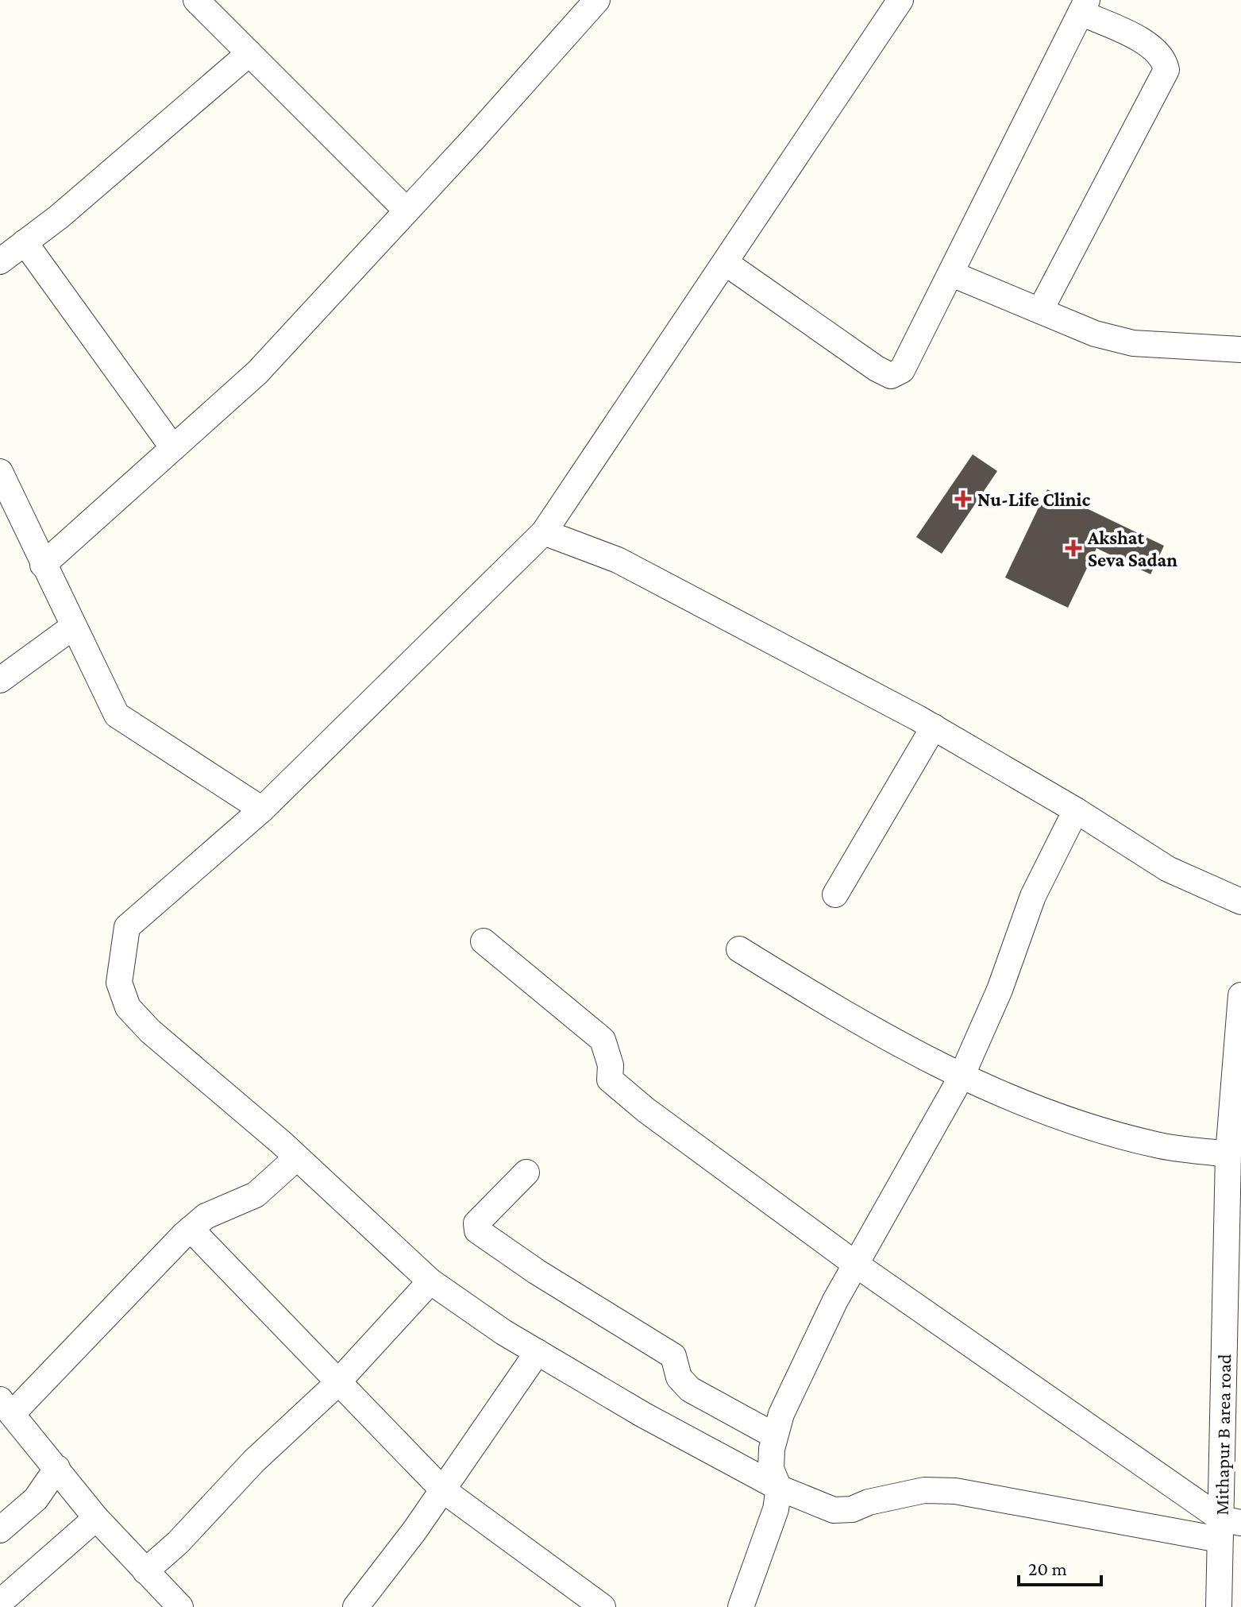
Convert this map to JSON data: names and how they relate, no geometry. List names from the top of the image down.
{
  "streets": {
    "street": ["Mithapur B area road"]
  },
  "places": {
    "health": ["Nu-Life Clinic", "Akshat Seva Sadan"]
  },
  "scale_bar": "20 m"
}
